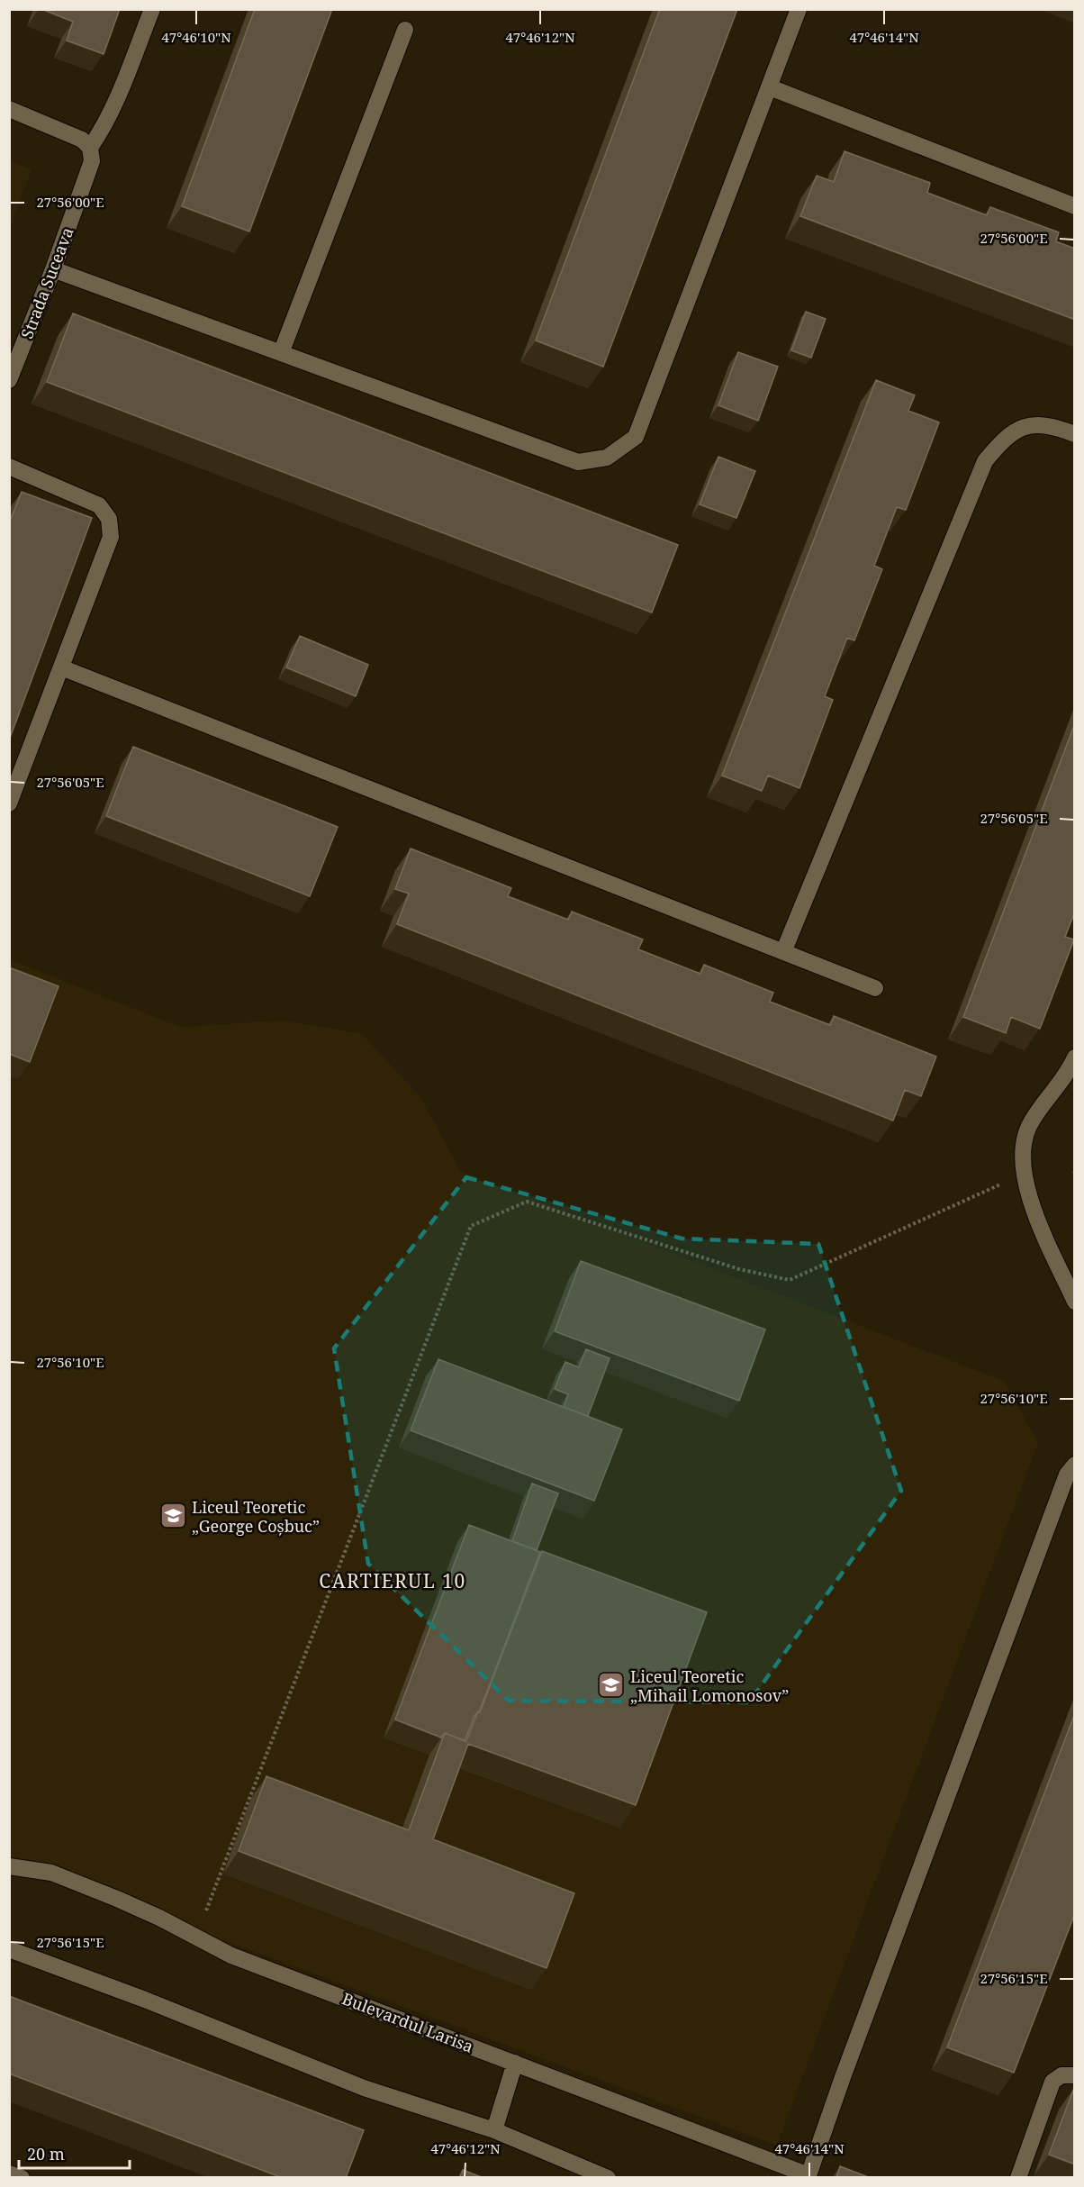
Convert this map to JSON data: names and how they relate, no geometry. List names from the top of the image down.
{
  "streets": {
    "street": ["Strada Suceava", "Bulevardul Larisa"]
  },
  "districts": ["CARTIERUL 10"],
  "places": {
    "school or university": ["Liceul Teoretic „George Coșbuc”", "Liceul Teoretic „Mihail Lomonosov”"]
  },
  "scale_bar": "20 m",
  "coordinates": [
    "47°46'10\"N",
    "47°46'12\"N",
    "47°46'14\"N",
    "27°56'00\"E",
    "27°56'05\"E",
    "27°56'10\"E",
    "27°56'15\"E"
  ]
}
